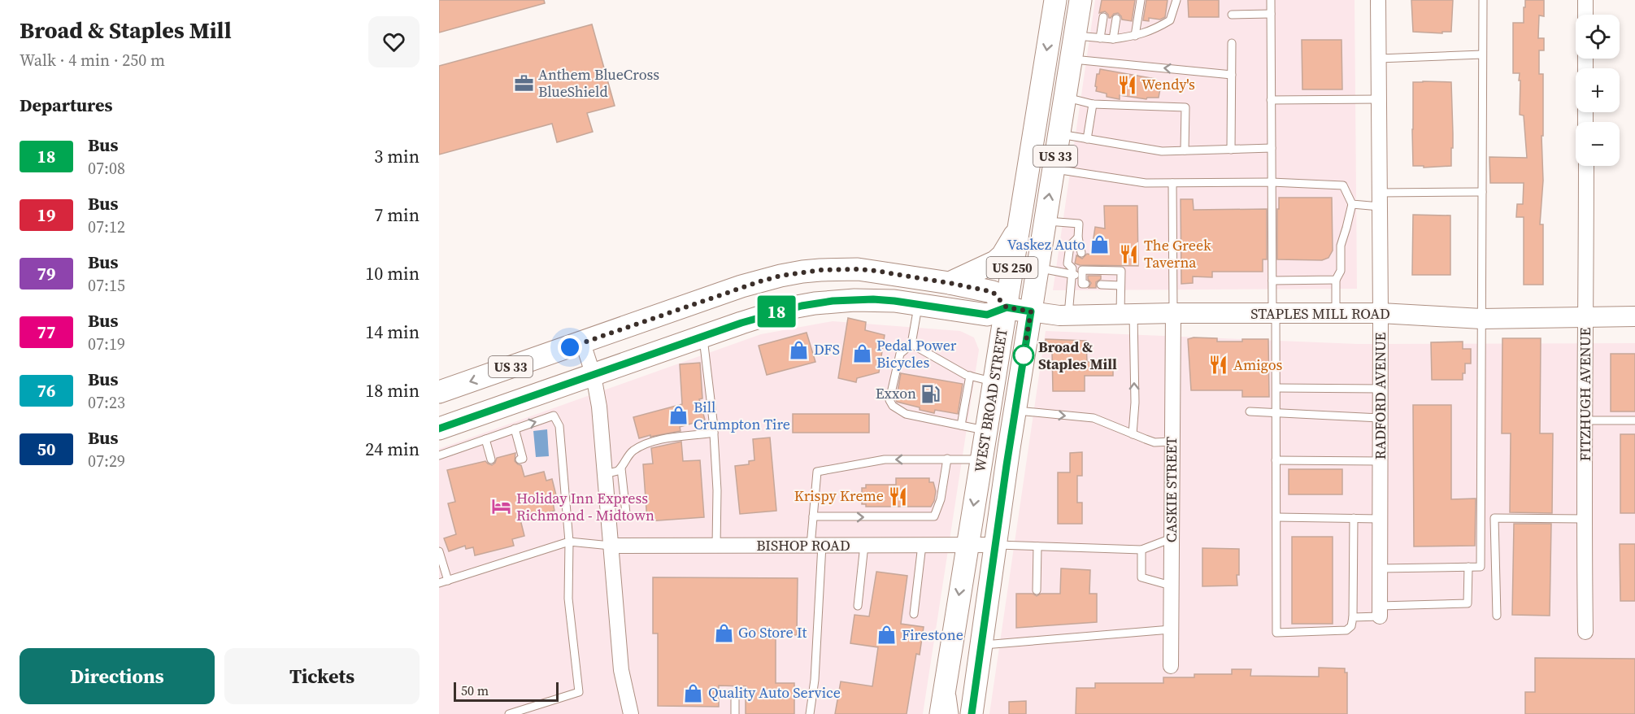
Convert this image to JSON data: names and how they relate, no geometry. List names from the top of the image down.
{
  "streets": {
    "main road": [
      "US 33",
      "US 250",
      "STAPLES MILL ROAD",
      "WEST BROAD STREET"
    ],
    "street": [
      "FITZHUGH AVENUE",
      "RADFORD AVENUE",
      "CASKIE STREET",
      "BISHOP ROAD"
    ]
  },
  "crossings": [
    ["US 33", "WEST BROAD STREET"],
    ["STAPLES MILL ROAD", "FITZHUGH AVENUE"],
    ["STAPLES MILL ROAD", "RADFORD AVENUE"],
    ["STAPLES MILL ROAD", "WEST BROAD STREET"],
    ["STAPLES MILL ROAD", "CASKIE STREET"],
    ["WEST BROAD STREET", "BISHOP ROAD"]
  ],
  "places": {
    "office": ["Anthem BlueCross BlueShield"],
    "restaurant": [
      "Wendy's",
      "The Greek Taverna",
      "Amigos",
      "Krispy Kreme"
    ],
    "shop": [
      "Vaskez Auto",
      "DFS",
      "Pedal Power Bicycles",
      "Bill Crumpton Tire",
      "Go Store It",
      "Firestone",
      "Quality Auto Service"
    ],
    "other": ["Broad & Staples Mill"],
    "fuel station": ["Exxon"],
    "hotel": ["Holiday Inn Express Richmond - Midtown"]
  },
  "lines": ["bus line 18"],
  "scale_bar": "50 m",
  "page": {
    "heading": [
      ["Broad & Staples Mill", "Walk · 4 min · 250 m"],
      "Departures"
    ],
    "on_map": "18",
    "map_buttons": ["+", "−"],
    "list": [
      {
        "mark": "18",
        "name": "Bus",
        "note": "07:08",
        "value": "3 min"
      },
      {
        "mark": "19",
        "name": "Bus",
        "note": "07:12",
        "value": "7 min"
      },
      {
        "mark": "79",
        "name": "Bus",
        "note": "07:15",
        "value": "10 min"
      },
      {
        "mark": "77",
        "name": "Bus",
        "note": "07:19",
        "value": "14 min"
      },
      {
        "mark": "76",
        "name": "Bus",
        "note": "07:23",
        "value": "18 min"
      },
      {
        "mark": "50",
        "name": "Bus",
        "note": "07:29",
        "value": "24 min"
      }
    ],
    "buttons": ["Directions", "Tickets"],
    "scale": "50 m"
  }
}
